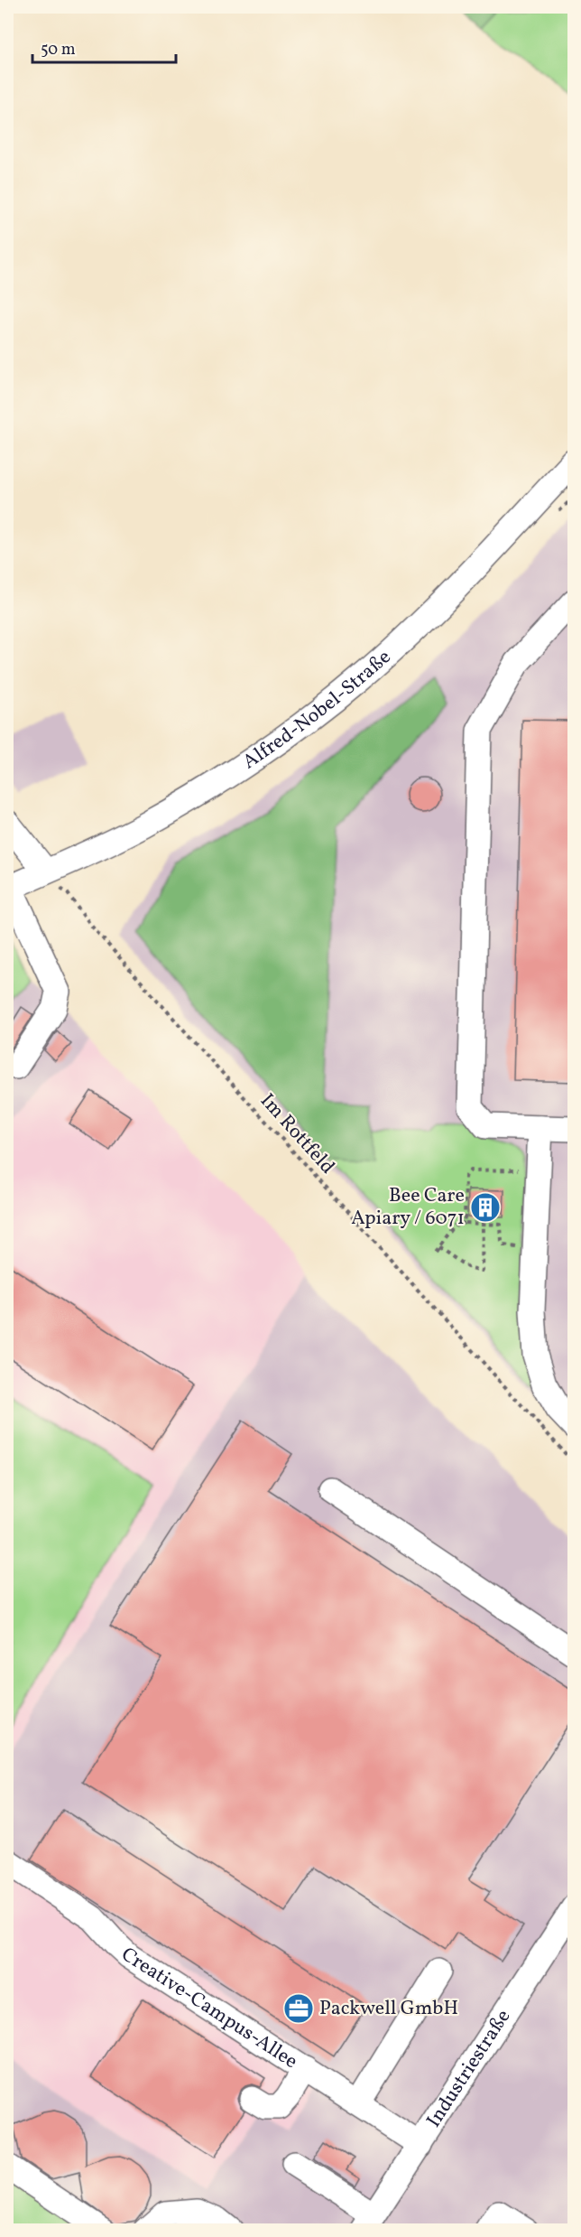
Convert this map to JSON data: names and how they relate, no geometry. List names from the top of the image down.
{
  "streets": {
    "street": ["Alfred-Nobel-Straße", "Creative-Campus-Allee", "Industriestraße"],
    "path": ["Im Rottfeld"]
  },
  "crossings": [
    ["Alfred-Nobel-Straße", "Im Rottfeld"],
    ["Creative-Campus-Allee", "Industriestraße"]
  ],
  "places": {
    "building": ["Bee Care Apiary / 6071"],
    "office": ["Packwell GmbH"]
  },
  "scale_bar": "50 m"
}
